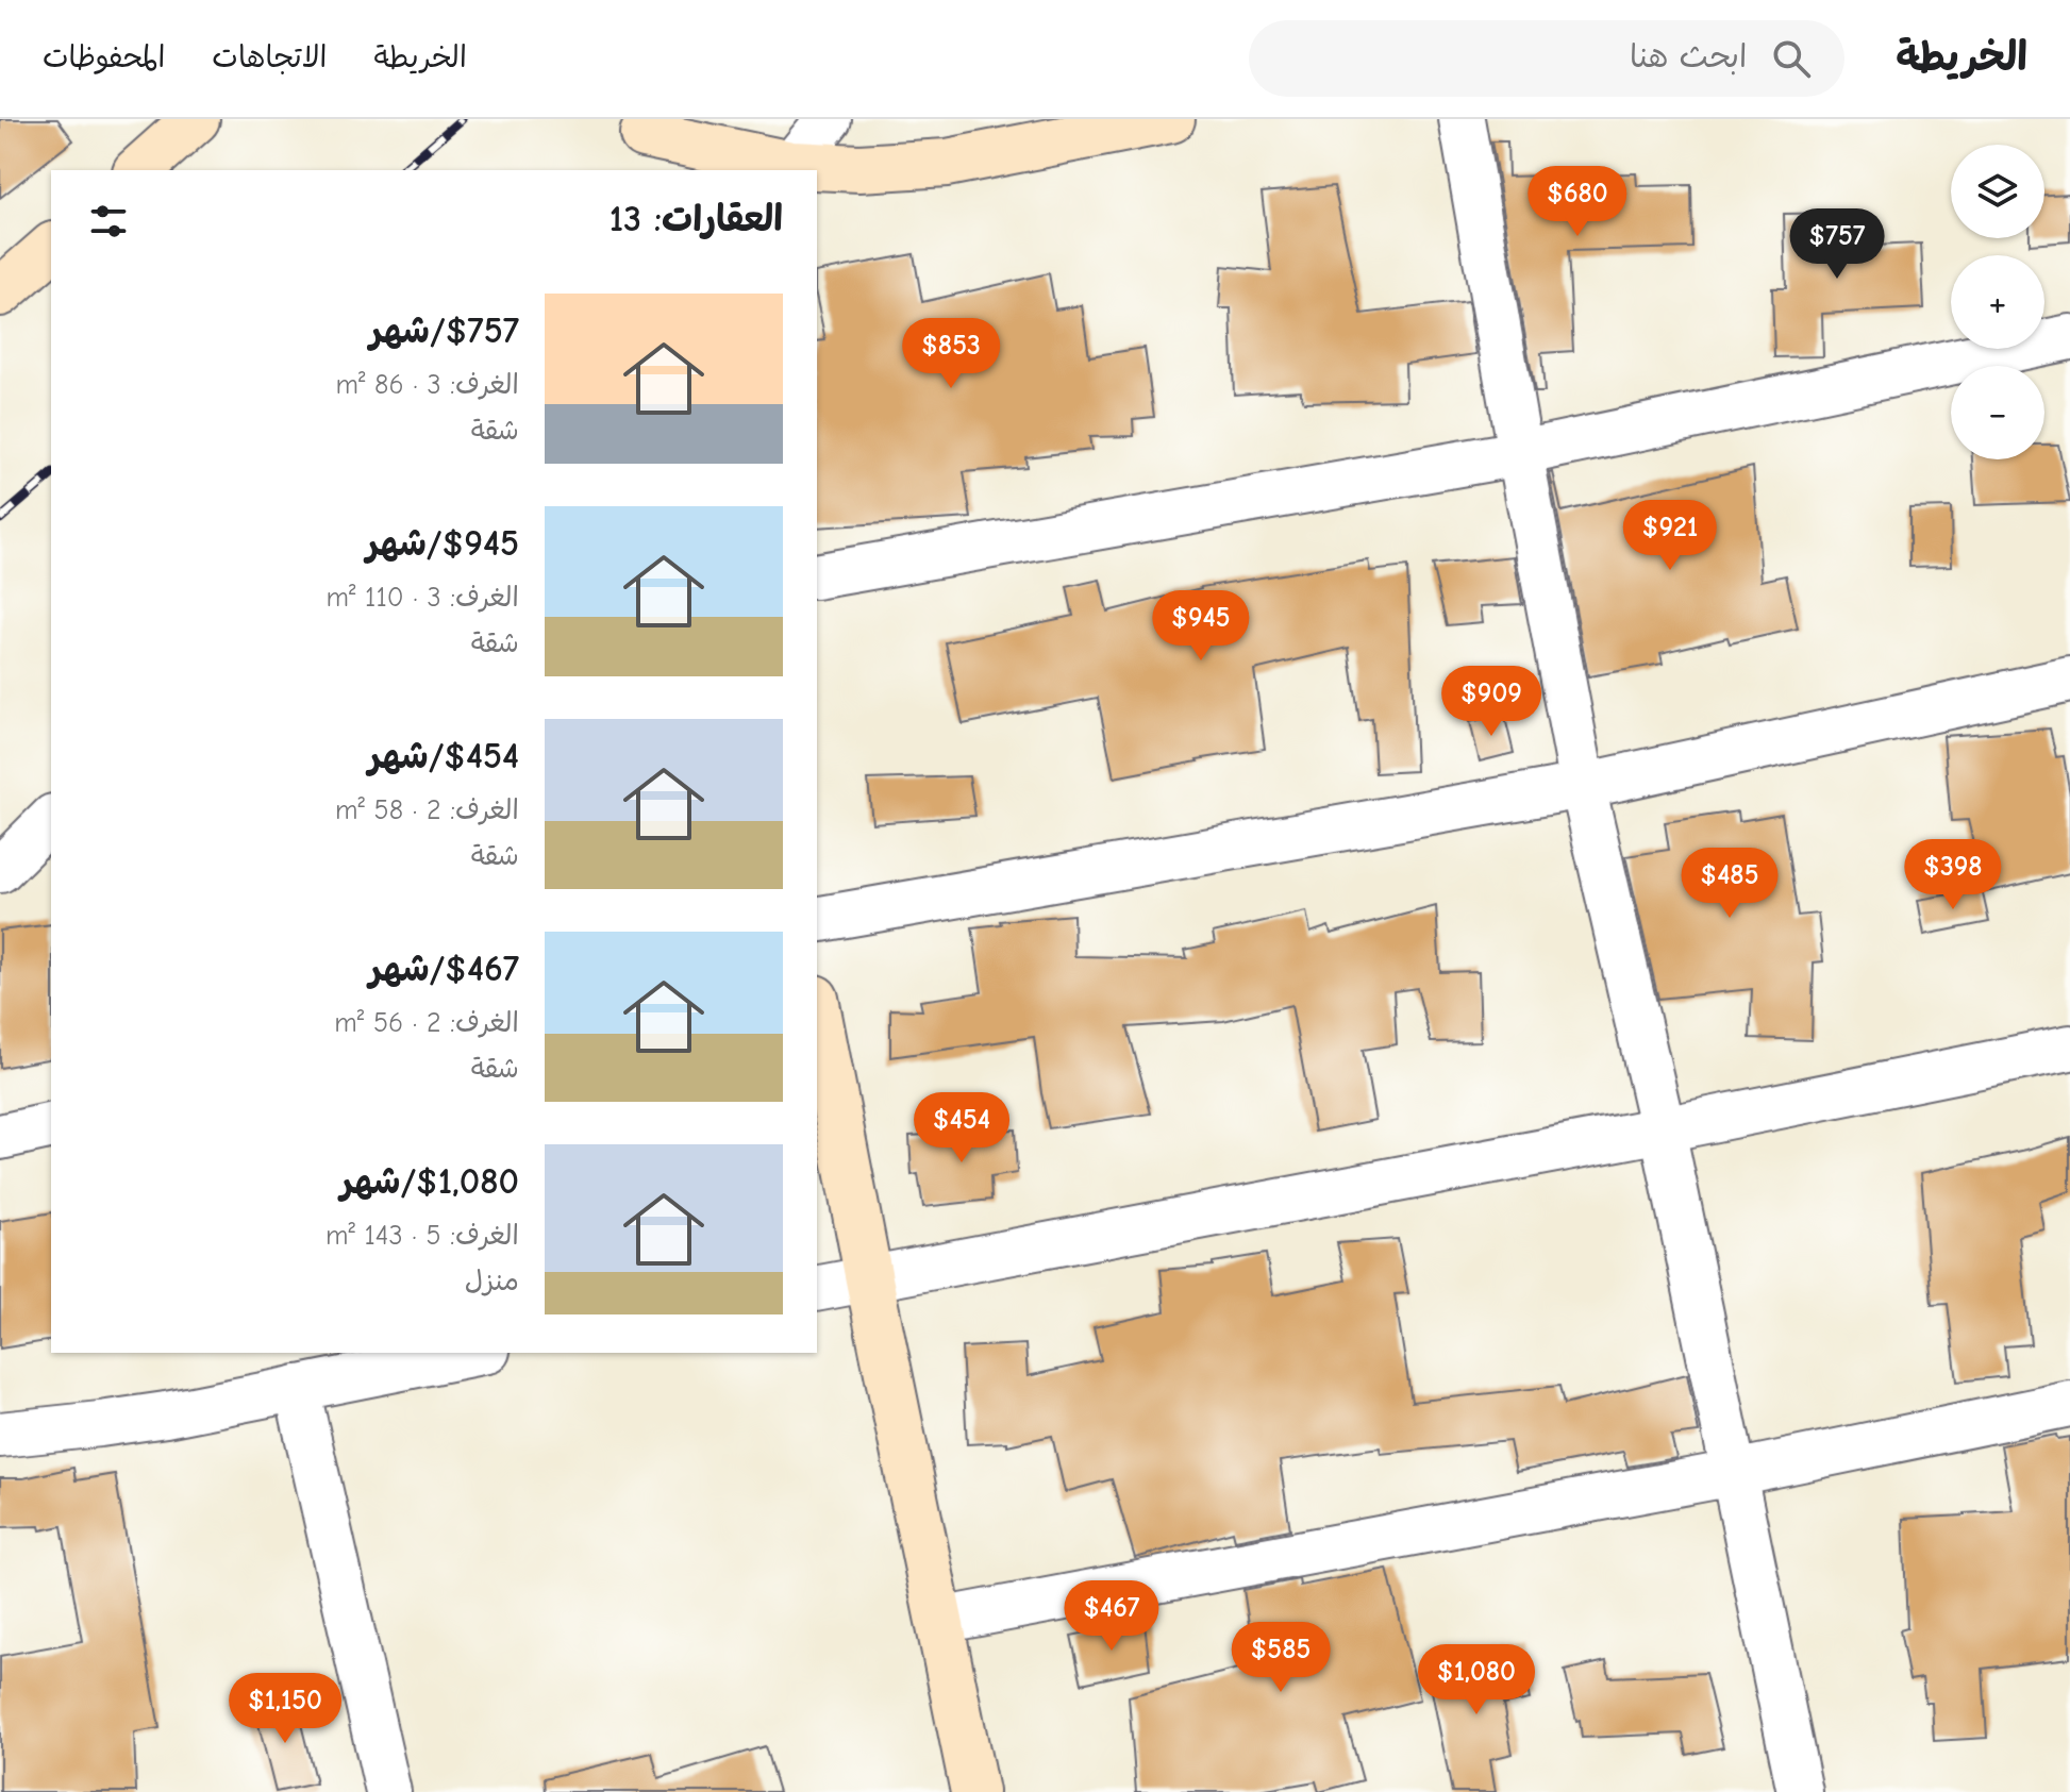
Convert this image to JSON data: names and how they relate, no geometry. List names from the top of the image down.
{
  "page": {
    "header": "الخريطة",
    "search": "ابحث هنا",
    "nav": ["الخريطة", "الاتجاهات", "المحفوظات"],
    "map_buttons": ["+", "−"],
    "price": [
      "$680",
      "$757",
      "$853",
      "$921",
      "$945",
      "$909",
      "$398",
      "$485",
      "$454",
      "$467",
      "$585",
      "$1,080",
      "$1,150"
    ],
    "heading": "العقارات: 13",
    "list": [
      {
        "name": "$757/شهر",
        "note": "الغرف: 3 · 86 m² · شقة"
      },
      {
        "name": "$945/شهر",
        "note": "الغرف: 3 · 110 m² · شقة"
      },
      {
        "name": "$454/شهر",
        "note": "الغرف: 2 · 58 m² · شقة"
      },
      {
        "name": "$467/شهر",
        "note": "الغرف: 2 · 56 m² · شقة"
      },
      {
        "name": "$1,080/شهر",
        "note": "الغرف: 5 · 143 m² · منزل"
      }
    ]
  }
}
